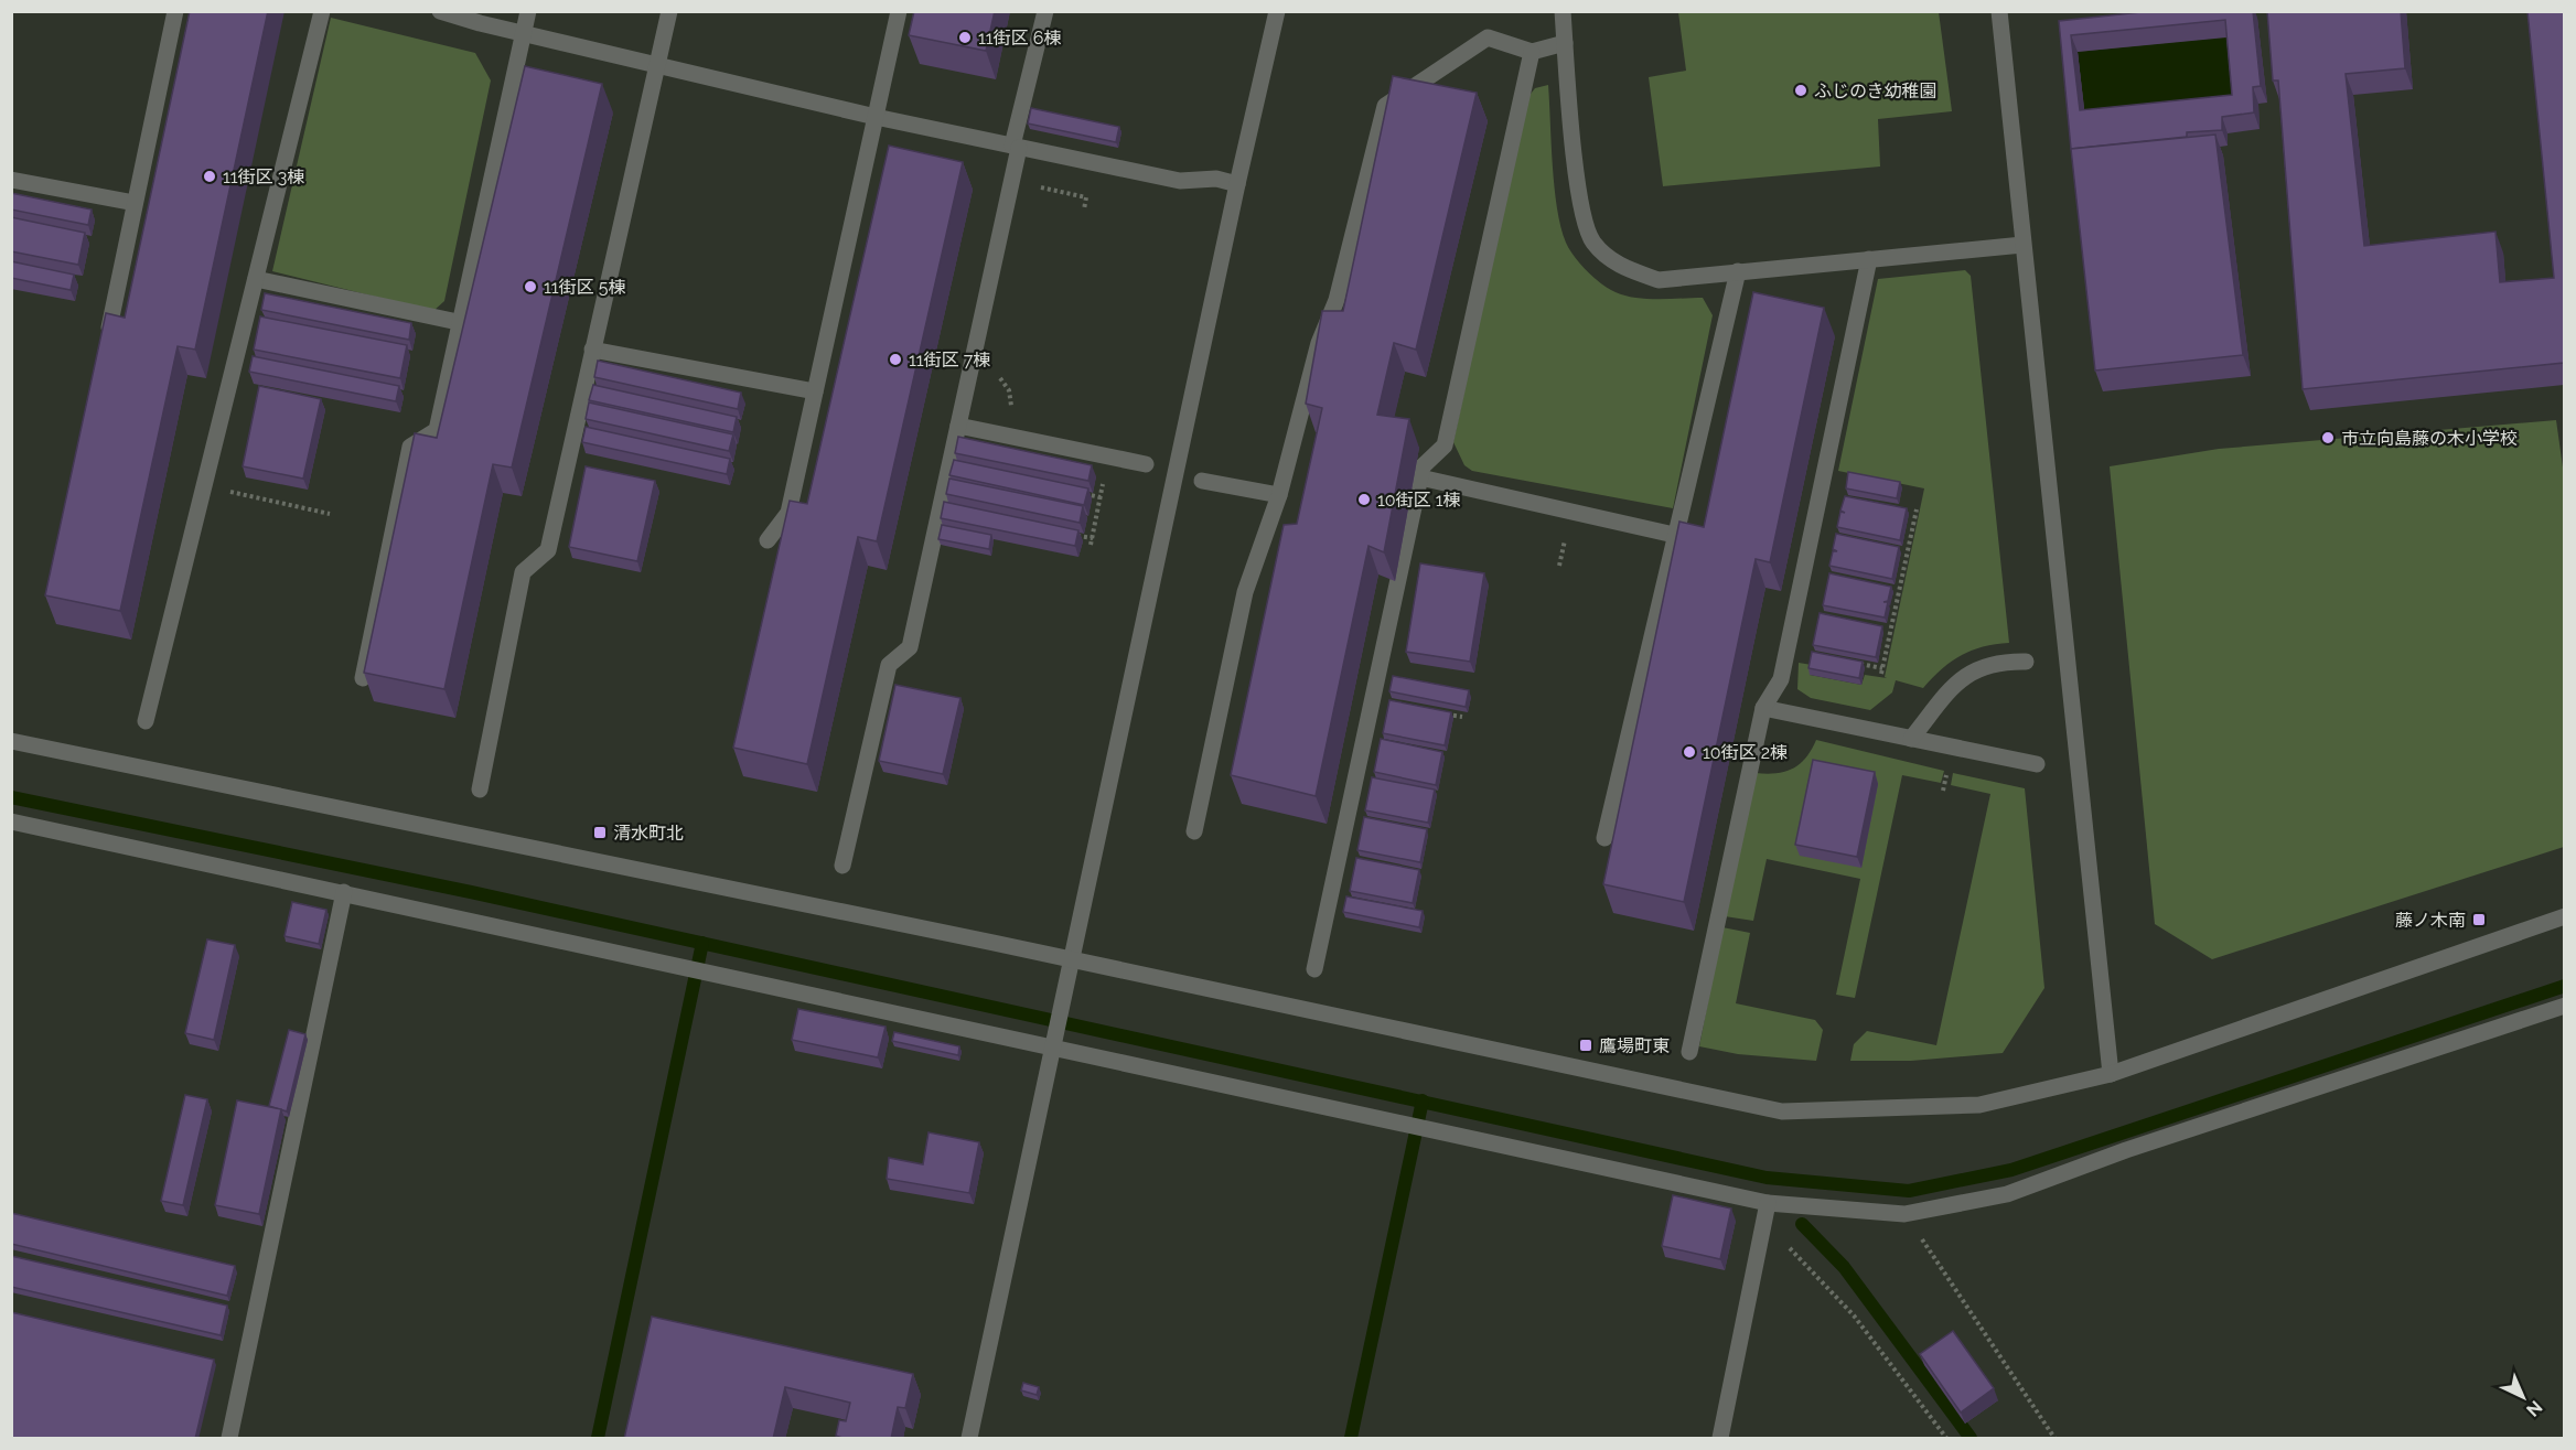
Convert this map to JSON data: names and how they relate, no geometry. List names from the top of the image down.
{
  "places": {
    "other": [
      "11街区 6棟",
      "ふじのき幼稚園",
      "11街区 3棟",
      "11街区 5棟",
      "11街区 7棟",
      "市立向島藤の木小学校",
      "10街区 1棟",
      "10街区 2棟"
    ],
    "transit": ["清水町北", "藤ノ木南", "鷹場町東"]
  },
  "north": "bottom right"
}
